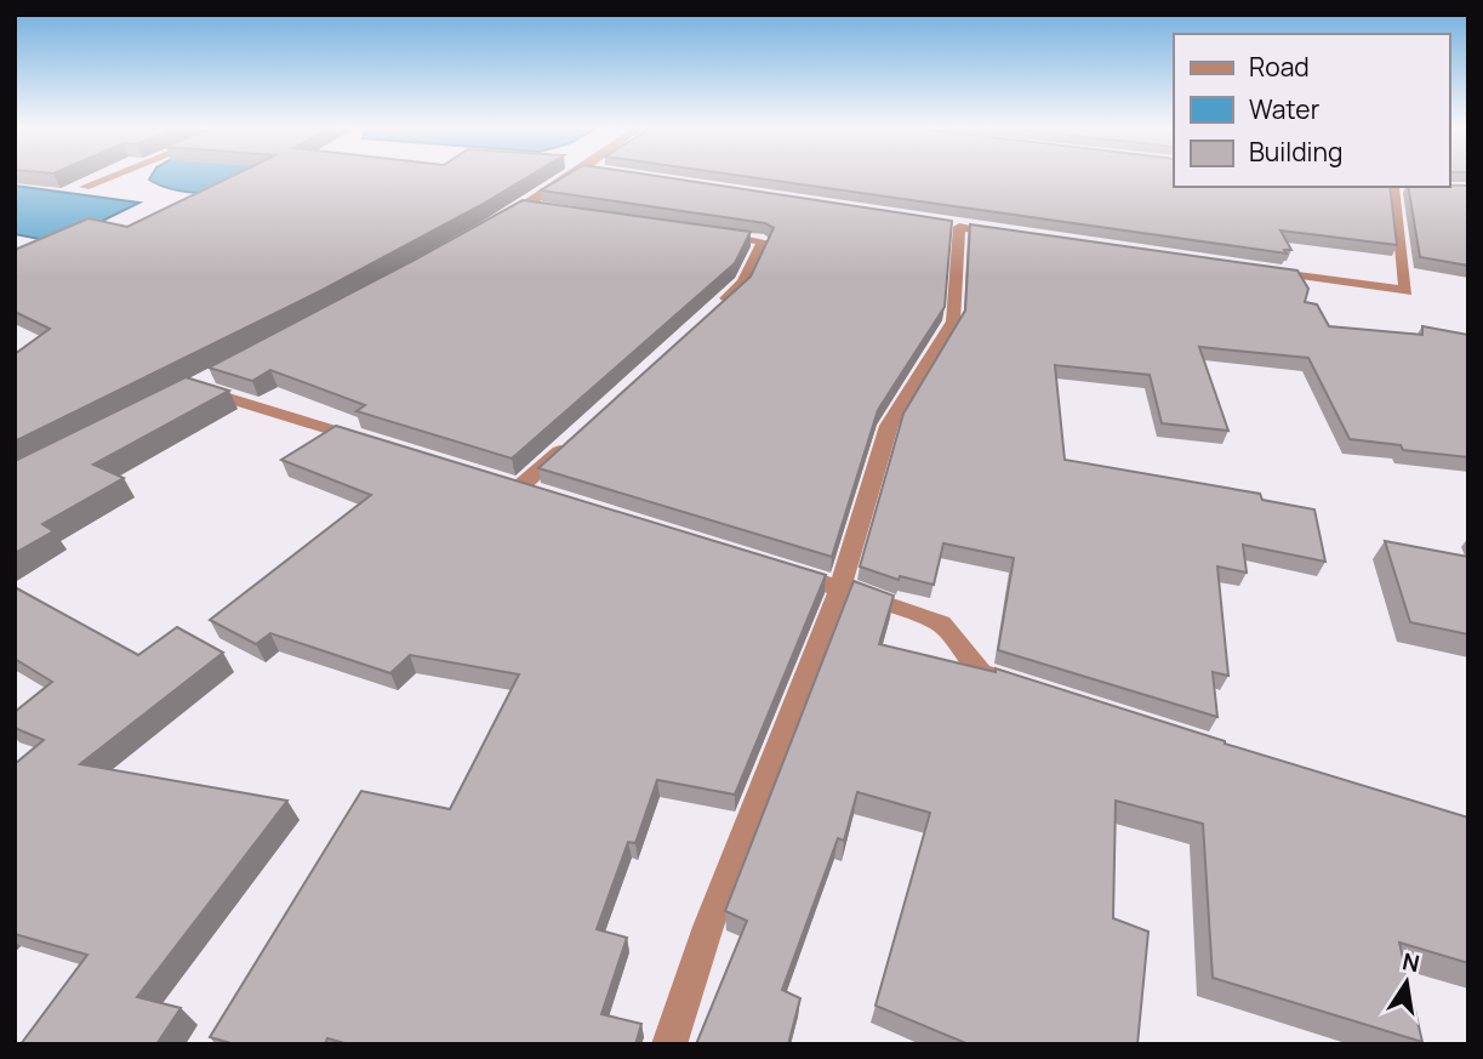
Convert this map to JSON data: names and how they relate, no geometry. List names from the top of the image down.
{
  "legend": ["Road", "Water", "Building"],
  "north": "top"
}
